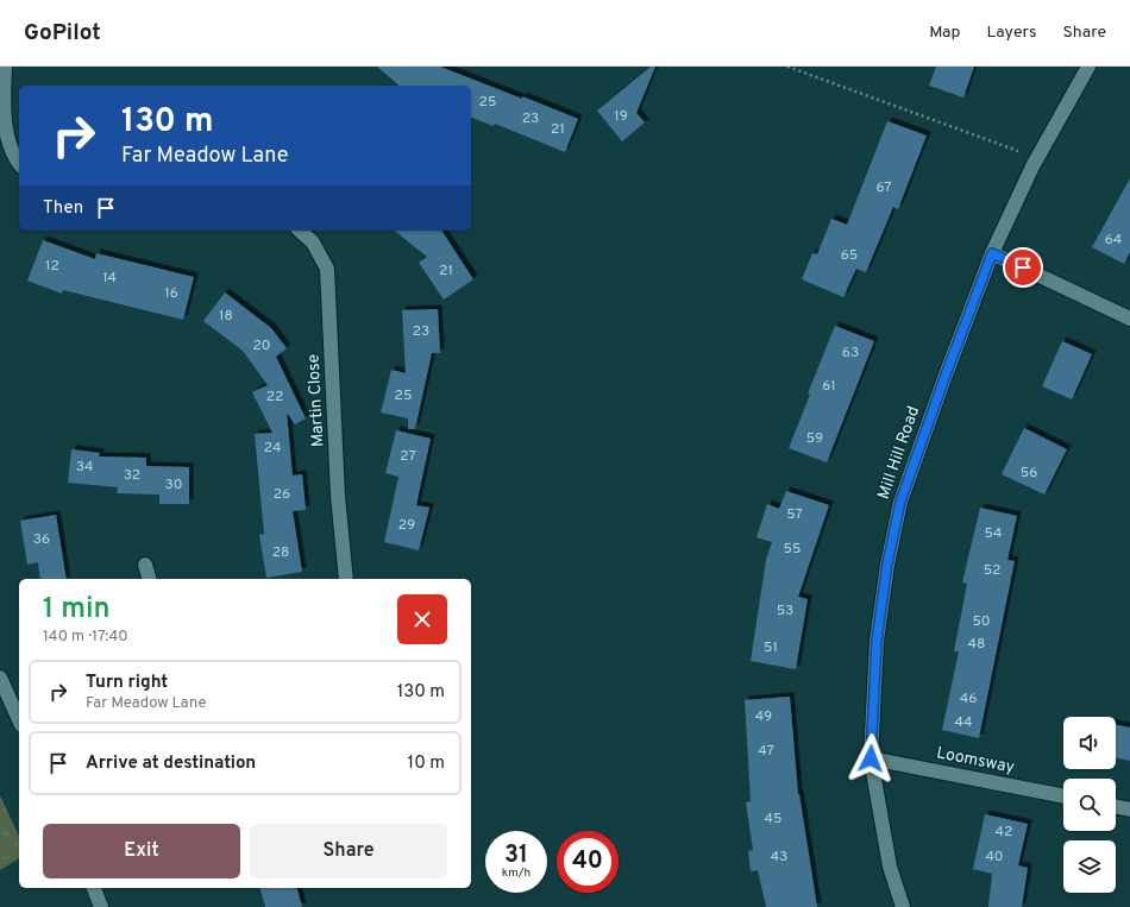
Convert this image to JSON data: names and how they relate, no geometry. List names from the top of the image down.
{
  "streets": {
    "street": ["Martin Close", "Mill Hill Road", "Loomsway"]
  },
  "crossings": [
    ["Mill Hill Road", "Loomsway"]
  ],
  "house_numbers": [
    "25",
    "19",
    "23",
    "21",
    "67",
    "64",
    "65",
    "12",
    "21",
    "14",
    "16",
    "18",
    "23",
    "20",
    "63",
    "61",
    "25",
    "22",
    "59",
    "24",
    "27",
    "34",
    "56",
    "32",
    "30",
    "26",
    "57",
    "29",
    "54",
    "36",
    "55",
    "28",
    "52",
    "53",
    "50",
    "48",
    "51",
    "46",
    "49",
    "44",
    "47",
    "45",
    "42",
    "43",
    "40"
  ],
  "page": {
    "header": "GoPilot",
    "nav": ["Map", "Layers", "Share"],
    "turn": ["130 m", "Far Meadow Lane"],
    "then": "Then",
    "heading": ["1 min", "140 m · 17:40"],
    "list": [
      {
        "name": "Turn right",
        "note": "Far Meadow Lane",
        "value": "130 m"
      },
      {
        "name": "Arrive at destination",
        "value": "10 m"
      }
    ],
    "buttons": ["Exit", "Share"],
    "speed": "31 km/h",
    "limit": "40"
  }
}
